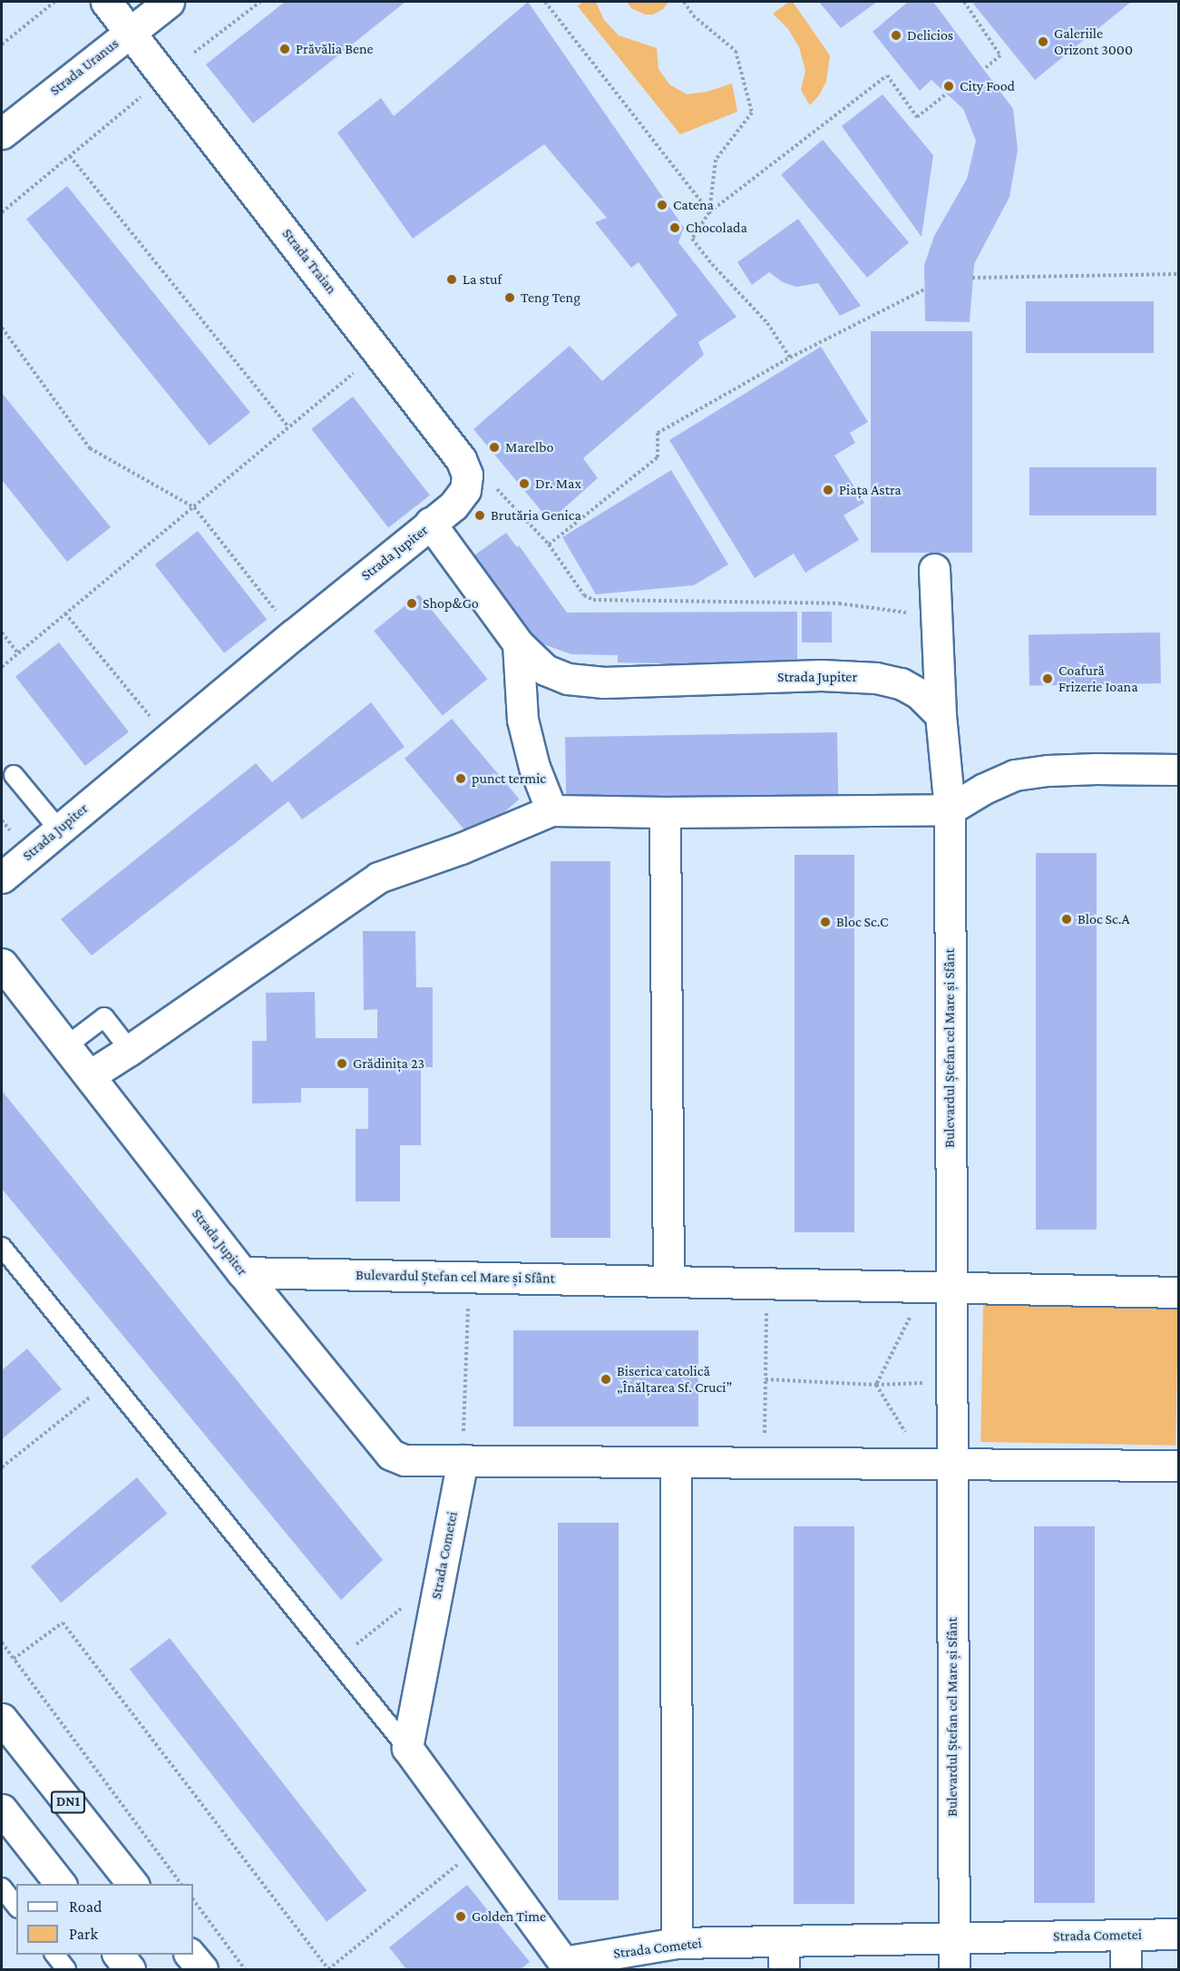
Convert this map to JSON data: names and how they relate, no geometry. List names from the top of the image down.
{
  "streets": {
    "street": [
      "Strada Uranus",
      "Strada Traian",
      "Strada Jupiter",
      "Bulevardul Ștefan cel Mare și Sfânt",
      "Strada Cometei",
      "DN1"
    ]
  },
  "crossings": [
    ["Strada Uranus", "Strada Traian"],
    ["Strada Jupiter", "Bulevardul Ștefan cel Mare și Sfânt"],
    ["Strada Jupiter", "Strada Cometei"],
    ["Bulevardul Ștefan cel Mare și Sfânt", "Strada Cometei"]
  ],
  "places": [
    "Delicios",
    "Galeriile Orizont 3000",
    "Prăvălia Bene",
    "City Food",
    "Catena",
    "Chocolada",
    "La stuf",
    "Teng Teng",
    "Marelbo",
    "Dr. Max",
    "Piața Astra",
    "Brutăria Genica",
    "Shop&Go",
    "Coafură Frizerie Ioana",
    "punct termic",
    "Bloc Sc.A",
    "Bloc Sc.C",
    "Grădinița 23",
    "Biserica catolică „Înălțarea Sf. Cruci”",
    "Golden Time"
  ],
  "legend": ["Road", "Park"]
}
